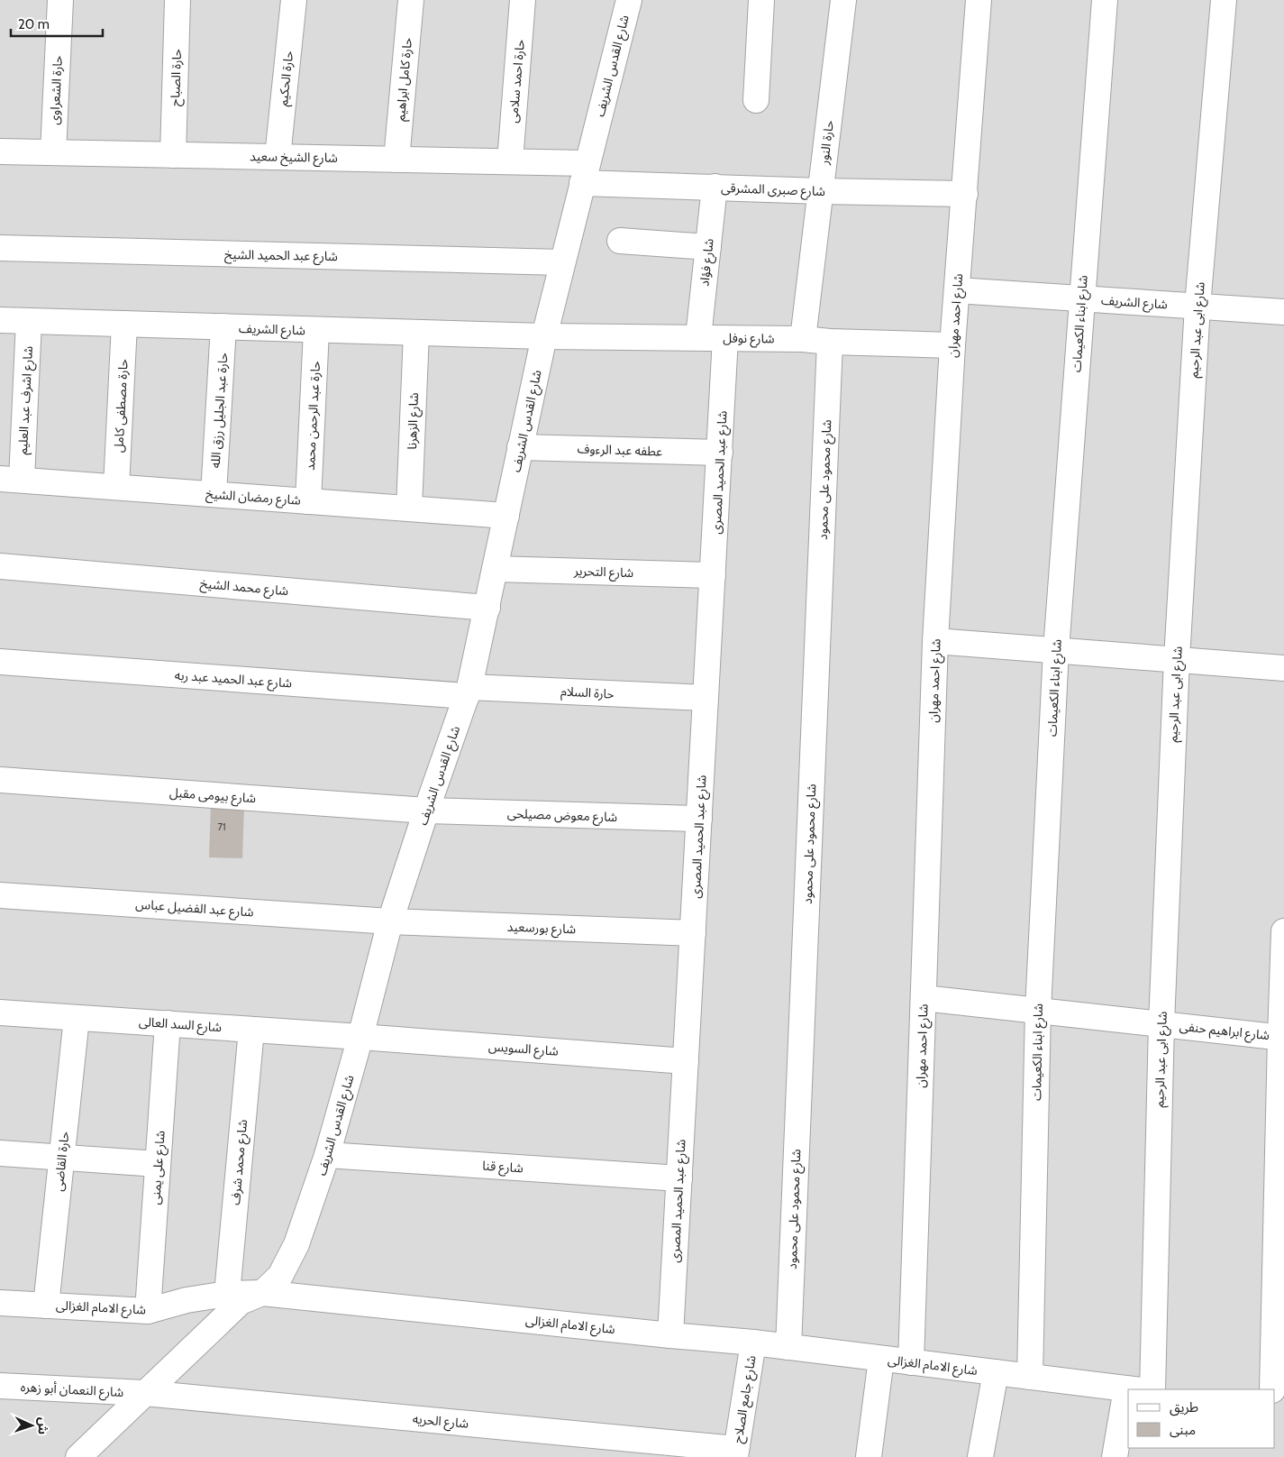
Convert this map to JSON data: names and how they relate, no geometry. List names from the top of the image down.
{
  "streets": {
    "street": [
      "شارع القدس الشريف",
      "حارة الصباح",
      "حارة الحكيم",
      "حارة كامل ابراهيم",
      "حارة احمد سلامى",
      "حارة الشعراوى",
      "حارة النور",
      "شارع الشيخ سعيد",
      "شارع صبرى المشرقى",
      "شارع عبد الحميد الشيخ",
      "شارع فؤاد",
      "شارع الشريف",
      "شارع احمد مهران",
      "شارع ابناء الكعيمات",
      "شارع ابى عبد الرحيم",
      "شارع نوفل",
      "شارع اشرف عبد العليم",
      "حارة مصطفى كامل",
      "حارة عبد الجليل رزق الله",
      "حارة عبد الرحمن محمد",
      "شارع الزهرنا",
      "عطفه عبد الرءوف",
      "شارع عبد الحميد المصرى",
      "شارع محمود على محمود",
      "شارع رمضان الشيخ",
      "شارع التحرير",
      "شارع محمد الشيخ",
      "شارع عبد الحميد عبد ربه",
      "حارة السلام",
      "شارع بيومى مقبل",
      "شارع معوض مصيلحى",
      "شارع عبد الفضيل عباس",
      "شارع بورسعيد",
      "شارع السد العالى",
      "شارع ابراهيم حنفى",
      "شارع السويس",
      "حارة القاضى",
      "شارع محمد شرف",
      "شارع قنا",
      "شارع على يمنى",
      "شارع الامام الغزالى",
      "شارع النعمان أبو زهره",
      "شارع جامع الصلاح",
      "شارع الحريه"
    ]
  },
  "crossings": [
    ["شارع القدس الشريف", "شارع الشيخ سعيد"],
    ["شارع القدس الشريف", "شارع صبرى المشرقى"],
    ["شارع القدس الشريف", "شارع عبد الحميد الشيخ"],
    ["شارع القدس الشريف", "شارع الشريف"],
    ["شارع القدس الشريف", "شارع نوفل"],
    ["شارع القدس الشريف", "عطفه عبد الرءوف"],
    ["شارع القدس الشريف", "شارع رمضان الشيخ"],
    ["شارع القدس الشريف", "شارع التحرير"],
    ["شارع القدس الشريف", "شارع محمد الشيخ"],
    ["شارع القدس الشريف", "شارع عبد الحميد عبد ربه"],
    ["شارع القدس الشريف", "حارة السلام"],
    ["شارع القدس الشريف", "شارع بيومى مقبل"],
    ["شارع القدس الشريف", "شارع معوض مصيلحى"],
    ["شارع القدس الشريف", "شارع عبد الفضيل عباس"],
    ["شارع القدس الشريف", "شارع بورسعيد"],
    ["شارع القدس الشريف", "شارع السد العالى"],
    ["شارع القدس الشريف", "شارع السويس"],
    ["شارع القدس الشريف", "شارع قنا"],
    ["شارع القدس الشريف", "شارع الامام الغزالى"],
    ["شارع القدس الشريف", "شارع النعمان أبو زهره"],
    ["شارع القدس الشريف", "شارع الحريه"],
    ["حارة الصباح", "شارع الشيخ سعيد"],
    ["حارة الحكيم", "شارع الشيخ سعيد"],
    ["حارة كامل ابراهيم", "شارع الشيخ سعيد"],
    ["حارة احمد سلامى", "شارع الشيخ سعيد"],
    ["حارة الشعراوى", "شارع الشيخ سعيد"],
    ["حارة النور", "شارع صبرى المشرقى"],
    ["حارة النور", "شارع نوفل"],
    ["شارع الشيخ سعيد", "شارع صبرى المشرقى"],
    ["شارع صبرى المشرقى", "شارع فؤاد"],
    ["شارع صبرى المشرقى", "شارع احمد مهران"],
    ["شارع فؤاد", "شارع نوفل"],
    ["شارع الشريف", "شارع احمد مهران"],
    ["شارع الشريف", "شارع ابناء الكعيمات"],
    ["شارع الشريف", "شارع ابى عبد الرحيم"],
    ["شارع الشريف", "شارع نوفل"],
    ["شارع الشريف", "شارع اشرف عبد العليم"],
    ["شارع الشريف", "حارة مصطفى كامل"],
    ["شارع الشريف", "حارة عبد الجليل رزق الله"],
    ["شارع الشريف", "حارة عبد الرحمن محمد"],
    ["شارع الشريف", "شارع الزهرنا"],
    ["شارع احمد مهران", "شارع نوفل"],
    ["شارع احمد مهران", "شارع ابراهيم حنفى"],
    ["شارع احمد مهران", "شارع الامام الغزالى"],
    ["شارع ابناء الكعيمات", "شارع ابراهيم حنفى"],
    ["شارع ابناء الكعيمات", "شارع الامام الغزالى"],
    ["شارع ابى عبد الرحيم", "شارع ابراهيم حنفى"],
    ["شارع نوفل", "شارع عبد الحميد المصرى"],
    ["شارع نوفل", "شارع محمود على محمود"],
    ["شارع اشرف عبد العليم", "شارع رمضان الشيخ"],
    ["حارة مصطفى كامل", "شارع رمضان الشيخ"],
    ["حارة عبد الجليل رزق الله", "شارع رمضان الشيخ"],
    ["حارة عبد الرحمن محمد", "شارع رمضان الشيخ"],
    ["شارع الزهرنا", "شارع رمضان الشيخ"],
    ["عطفه عبد الرءوف", "شارع عبد الحميد المصرى"],
    ["شارع عبد الحميد المصرى", "شارع التحرير"],
    ["شارع عبد الحميد المصرى", "حارة السلام"],
    ["شارع عبد الحميد المصرى", "شارع معوض مصيلحى"],
    ["شارع عبد الحميد المصرى", "شارع بورسعيد"],
    ["شارع عبد الحميد المصرى", "شارع السويس"],
    ["شارع عبد الحميد المصرى", "شارع قنا"],
    ["شارع عبد الحميد المصرى", "شارع الامام الغزالى"],
    ["شارع محمود على محمود", "شارع الامام الغزالى"],
    ["شارع عبد الحميد عبد ربه", "حارة السلام"],
    ["شارع بيومى مقبل", "شارع معوض مصيلحى"],
    ["شارع عبد الفضيل عباس", "شارع بورسعيد"],
    ["شارع السد العالى", "شارع السويس"],
    ["شارع السد العالى", "حارة القاضى"],
    ["شارع السد العالى", "شارع محمد شرف"],
    ["شارع السد العالى", "شارع على يمنى"],
    ["حارة القاضى", "شارع الامام الغزالى"],
    ["شارع محمد شرف", "شارع الامام الغزالى"],
    ["شارع على يمنى", "شارع الامام الغزالى"],
    ["شارع الامام الغزالى", "شارع جامع الصلاح"],
    ["شارع النعمان أبو زهره", "شارع الحريه"],
    ["شارع جامع الصلاح", "شارع الحريه"]
  ],
  "house_numbers": ["71"],
  "legend": ["طريق", "مبنى"],
  "scale_bar": "20 m",
  "north": "right"
}
